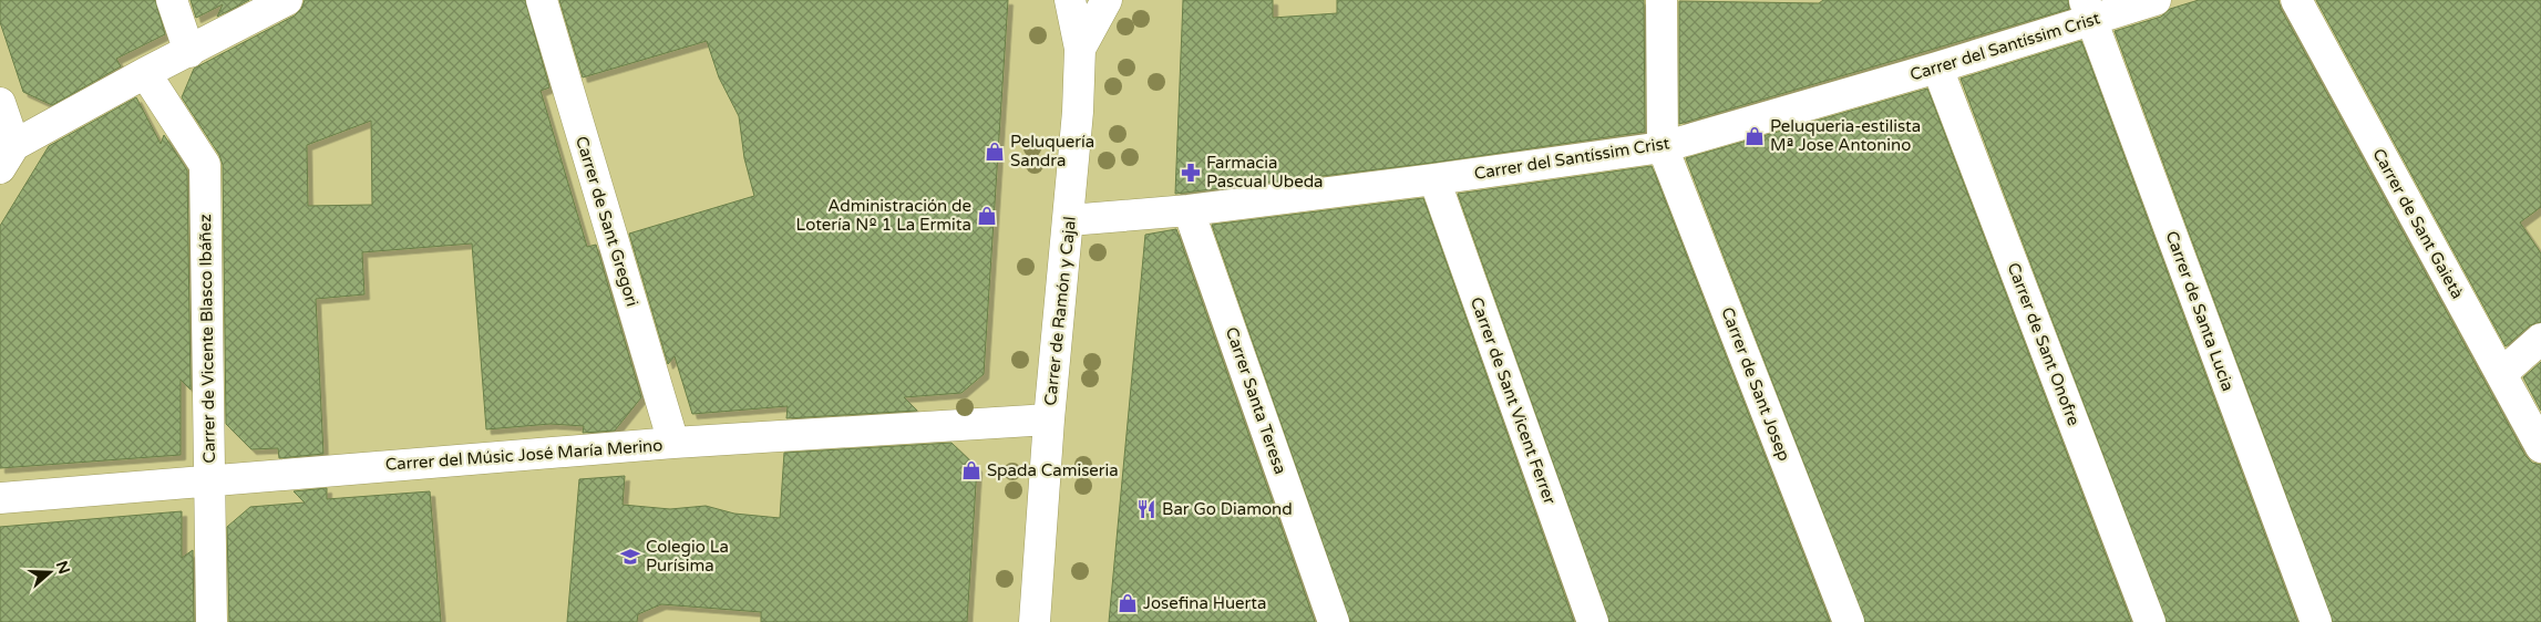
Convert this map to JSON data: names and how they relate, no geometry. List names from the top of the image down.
{
  "streets": {
    "street": [
      "Carrer del Santíssim Crist",
      "Carrer de Sant Gregori",
      "Carrer de Sant Gaietà",
      "Carrer de Ramón y Cajal",
      "Carrer de Santa Lucia",
      "Carrer de Vicente Blasco Ibáñez",
      "Carrer de Sant Onofre",
      "Carrer de Sant Josep",
      "Carrer Santa Teresa",
      "Carrer de Sant Vicent Ferrer",
      "Carrer del Músic José María Merino"
    ]
  },
  "crossings": [
    ["Carrer del Santíssim Crist", "Carrer de Ramón y Cajal"],
    ["Carrer del Santíssim Crist", "Carrer de Santa Lucia"],
    ["Carrer del Santíssim Crist", "Carrer de Sant Onofre"],
    ["Carrer del Santíssim Crist", "Carrer de Sant Josep"],
    ["Carrer del Santíssim Crist", "Carrer Santa Teresa"],
    ["Carrer del Santíssim Crist", "Carrer de Sant Vicent Ferrer"],
    ["Carrer de Sant Gregori", "Carrer del Músic José María Merino"],
    ["Carrer de Ramón y Cajal", "Carrer del Músic José María Merino"],
    ["Carrer de Vicente Blasco Ibáñez", "Carrer del Músic José María Merino"]
  ],
  "places": {
    "shop": [
      "Peluqueria-estilista Mª Jose Antonino",
      "Peluquería Sandra",
      "Administración de Lotería Nº 1 La Ermita",
      "Spada Camiseria",
      "Josefina Huerta"
    ],
    "pharmacy": ["Farmacia Pascual Ubeda"],
    "restaurant": ["Bar Go Diamond"],
    "school or university": ["Colegio La Purísima"]
  },
  "north": "right"
}
